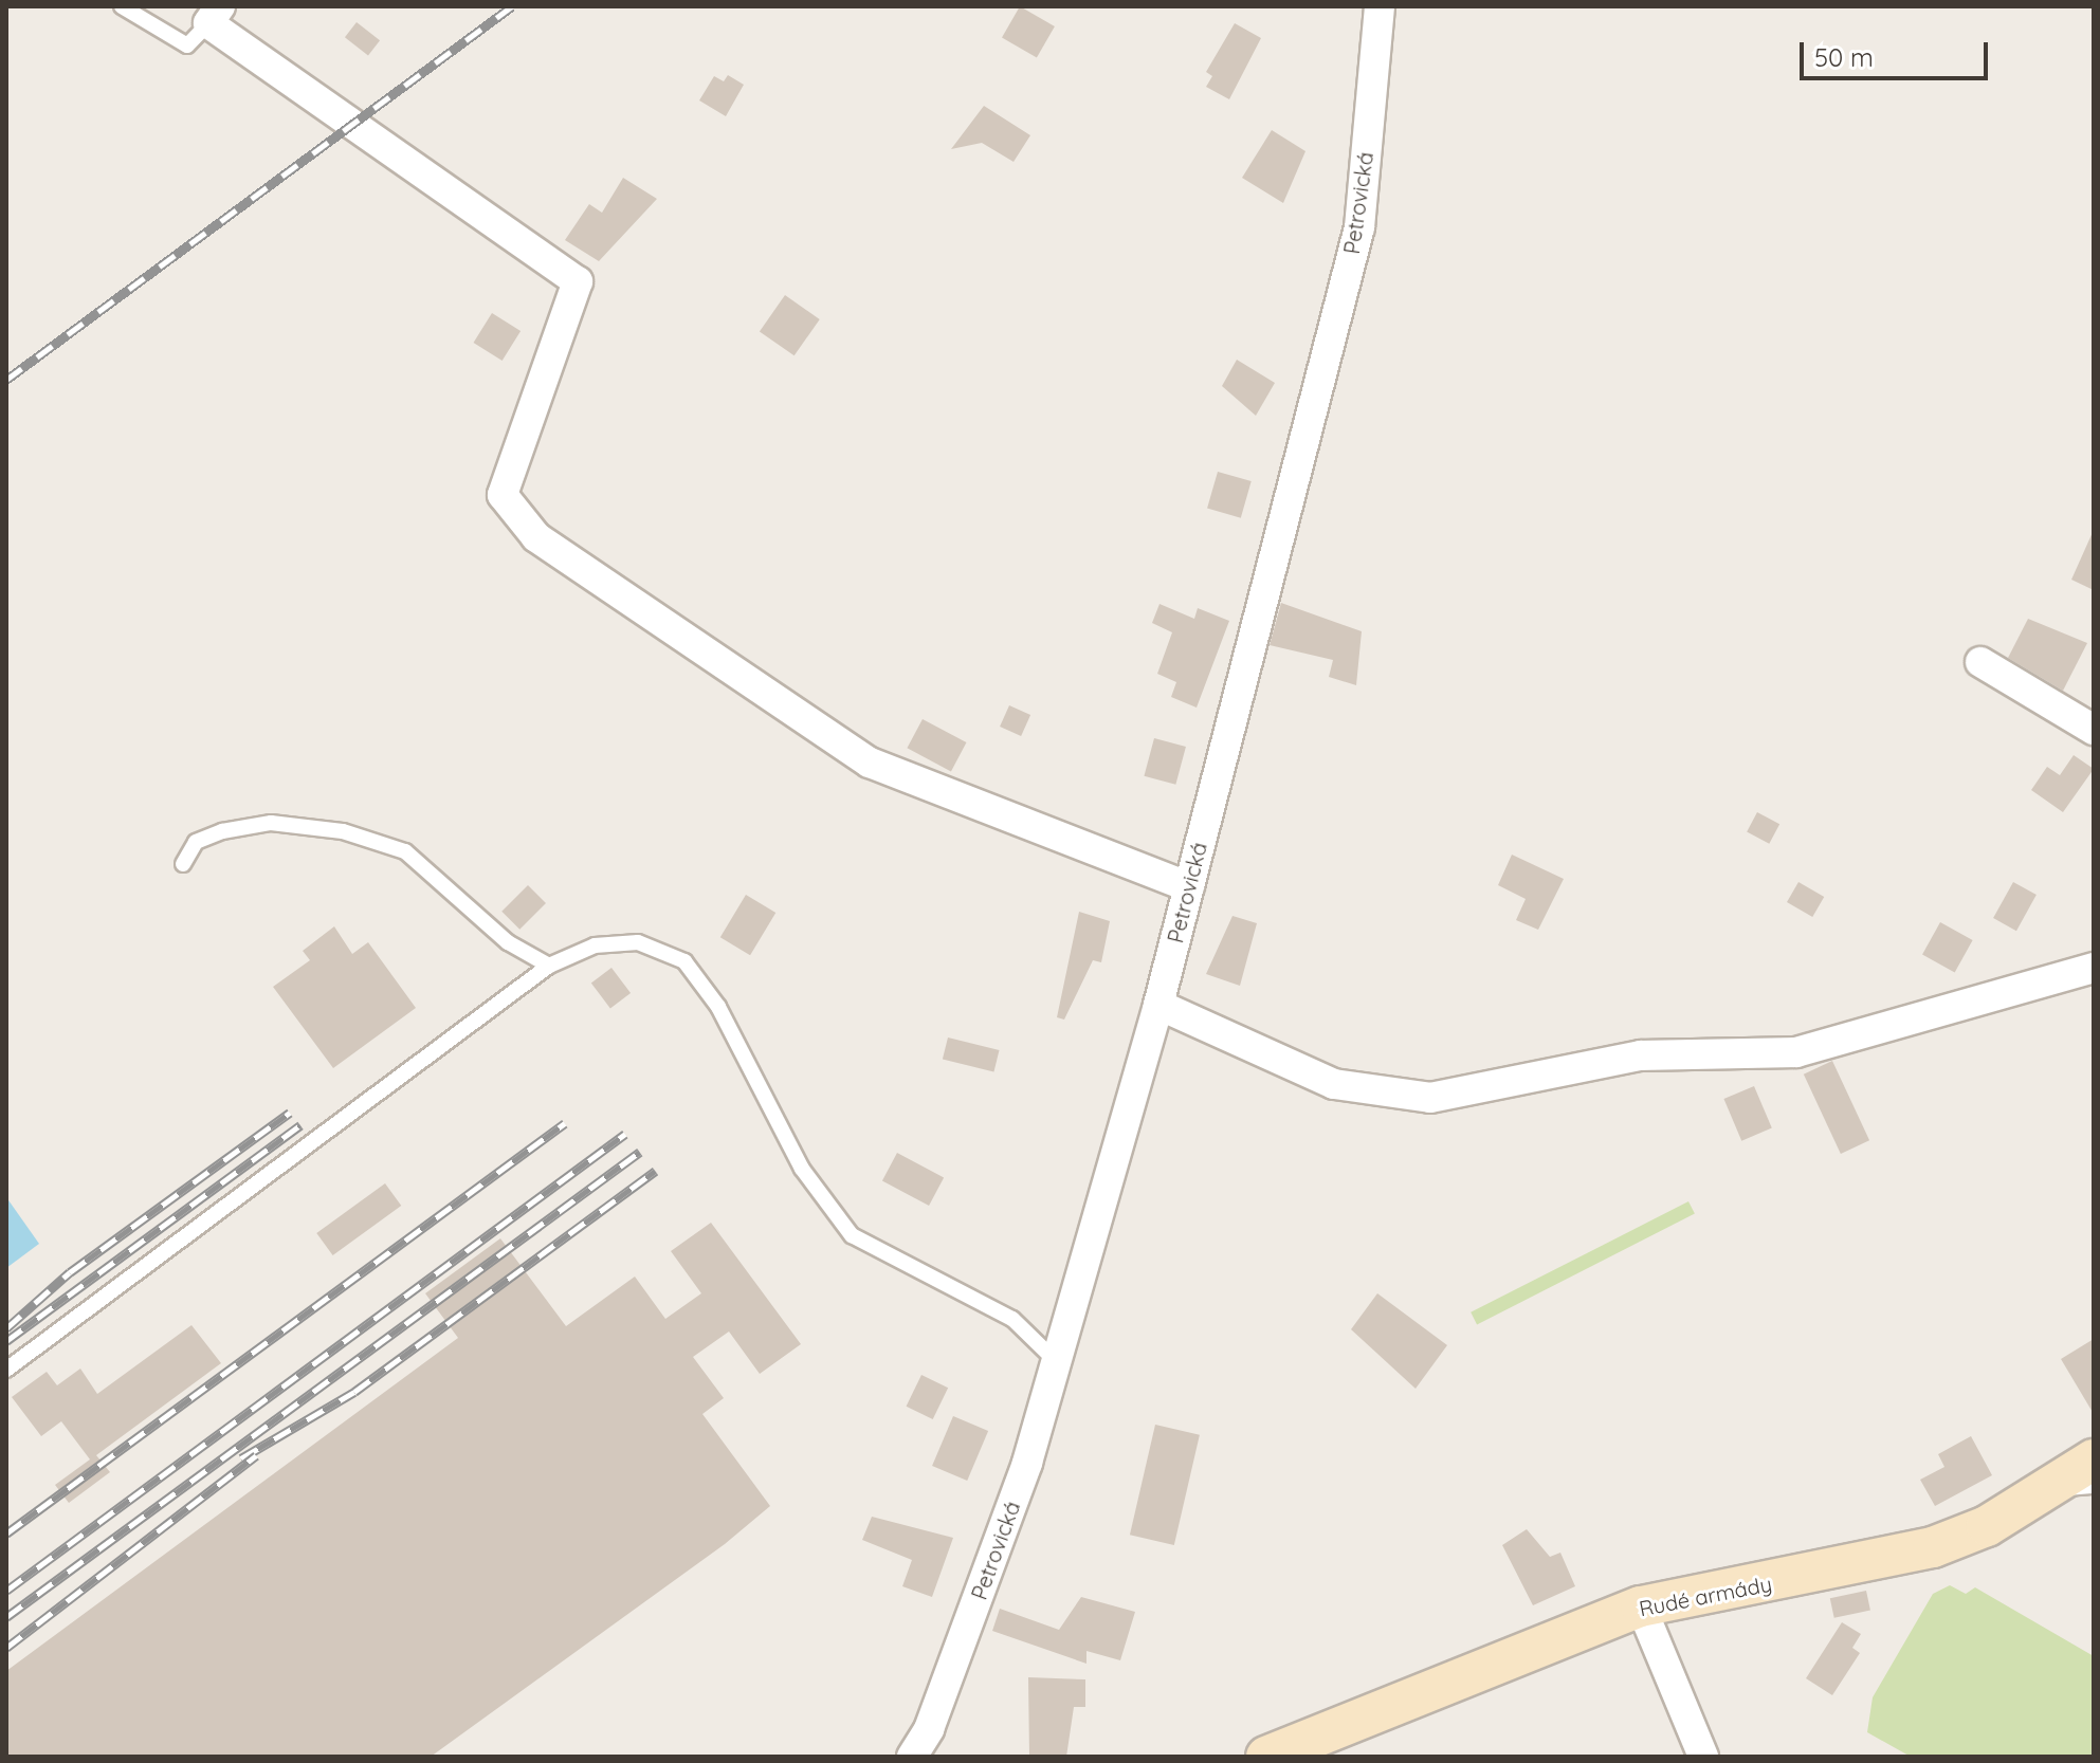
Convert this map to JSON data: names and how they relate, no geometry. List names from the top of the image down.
{
  "streets": {
    "main road": ["Rudé armády"],
    "street": ["Petrovická"]
  },
  "scale_bar": "50 m"
}
